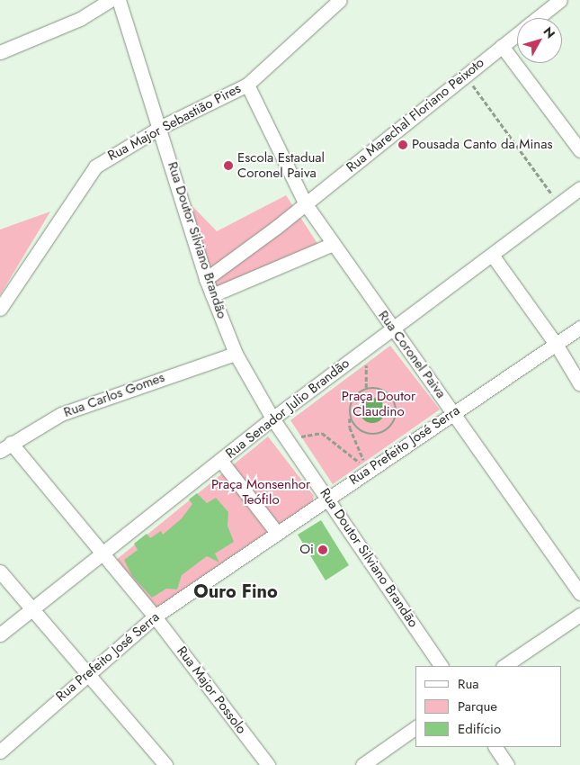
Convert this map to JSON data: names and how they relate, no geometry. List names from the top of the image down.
{
  "streets": {
    "street": [
      "Rua Marechal Floriano Peixoto",
      "Rua Major Sebastião Pires",
      "Rua Doutor Silviano Brandão",
      "Rua Coronel Paiva",
      "Rua Carlos Gomes",
      "Rua Senador Julio Brandão",
      "Rua Prefeito José Serra",
      "Rua Major Possolo"
    ]
  },
  "crossings": [
    ["Rua Marechal Floriano Peixoto", "Rua Doutor Silviano Brandão"],
    ["Rua Marechal Floriano Peixoto", "Rua Coronel Paiva"],
    ["Rua Major Sebastião Pires", "Rua Doutor Silviano Brandão"],
    ["Rua Major Sebastião Pires", "Rua Coronel Paiva"],
    ["Rua Doutor Silviano Brandão", "Rua Carlos Gomes"],
    ["Rua Doutor Silviano Brandão", "Rua Senador Julio Brandão"],
    ["Rua Doutor Silviano Brandão", "Rua Prefeito José Serra"],
    ["Rua Coronel Paiva", "Rua Senador Julio Brandão"],
    ["Rua Coronel Paiva", "Rua Prefeito José Serra"],
    ["Rua Prefeito José Serra", "Rua Major Possolo"]
  ],
  "districts": ["Ouro Fino"],
  "parks": ["Praça Doutor Claudino", "Praça Monsenhor Teófilo"],
  "places": ["Pousada Canto da Minas", "Escola Estadual Coronel Paiva", "Oi"],
  "legend": ["Rua", "Parque", "Edifício"],
  "north": "top right"
}
